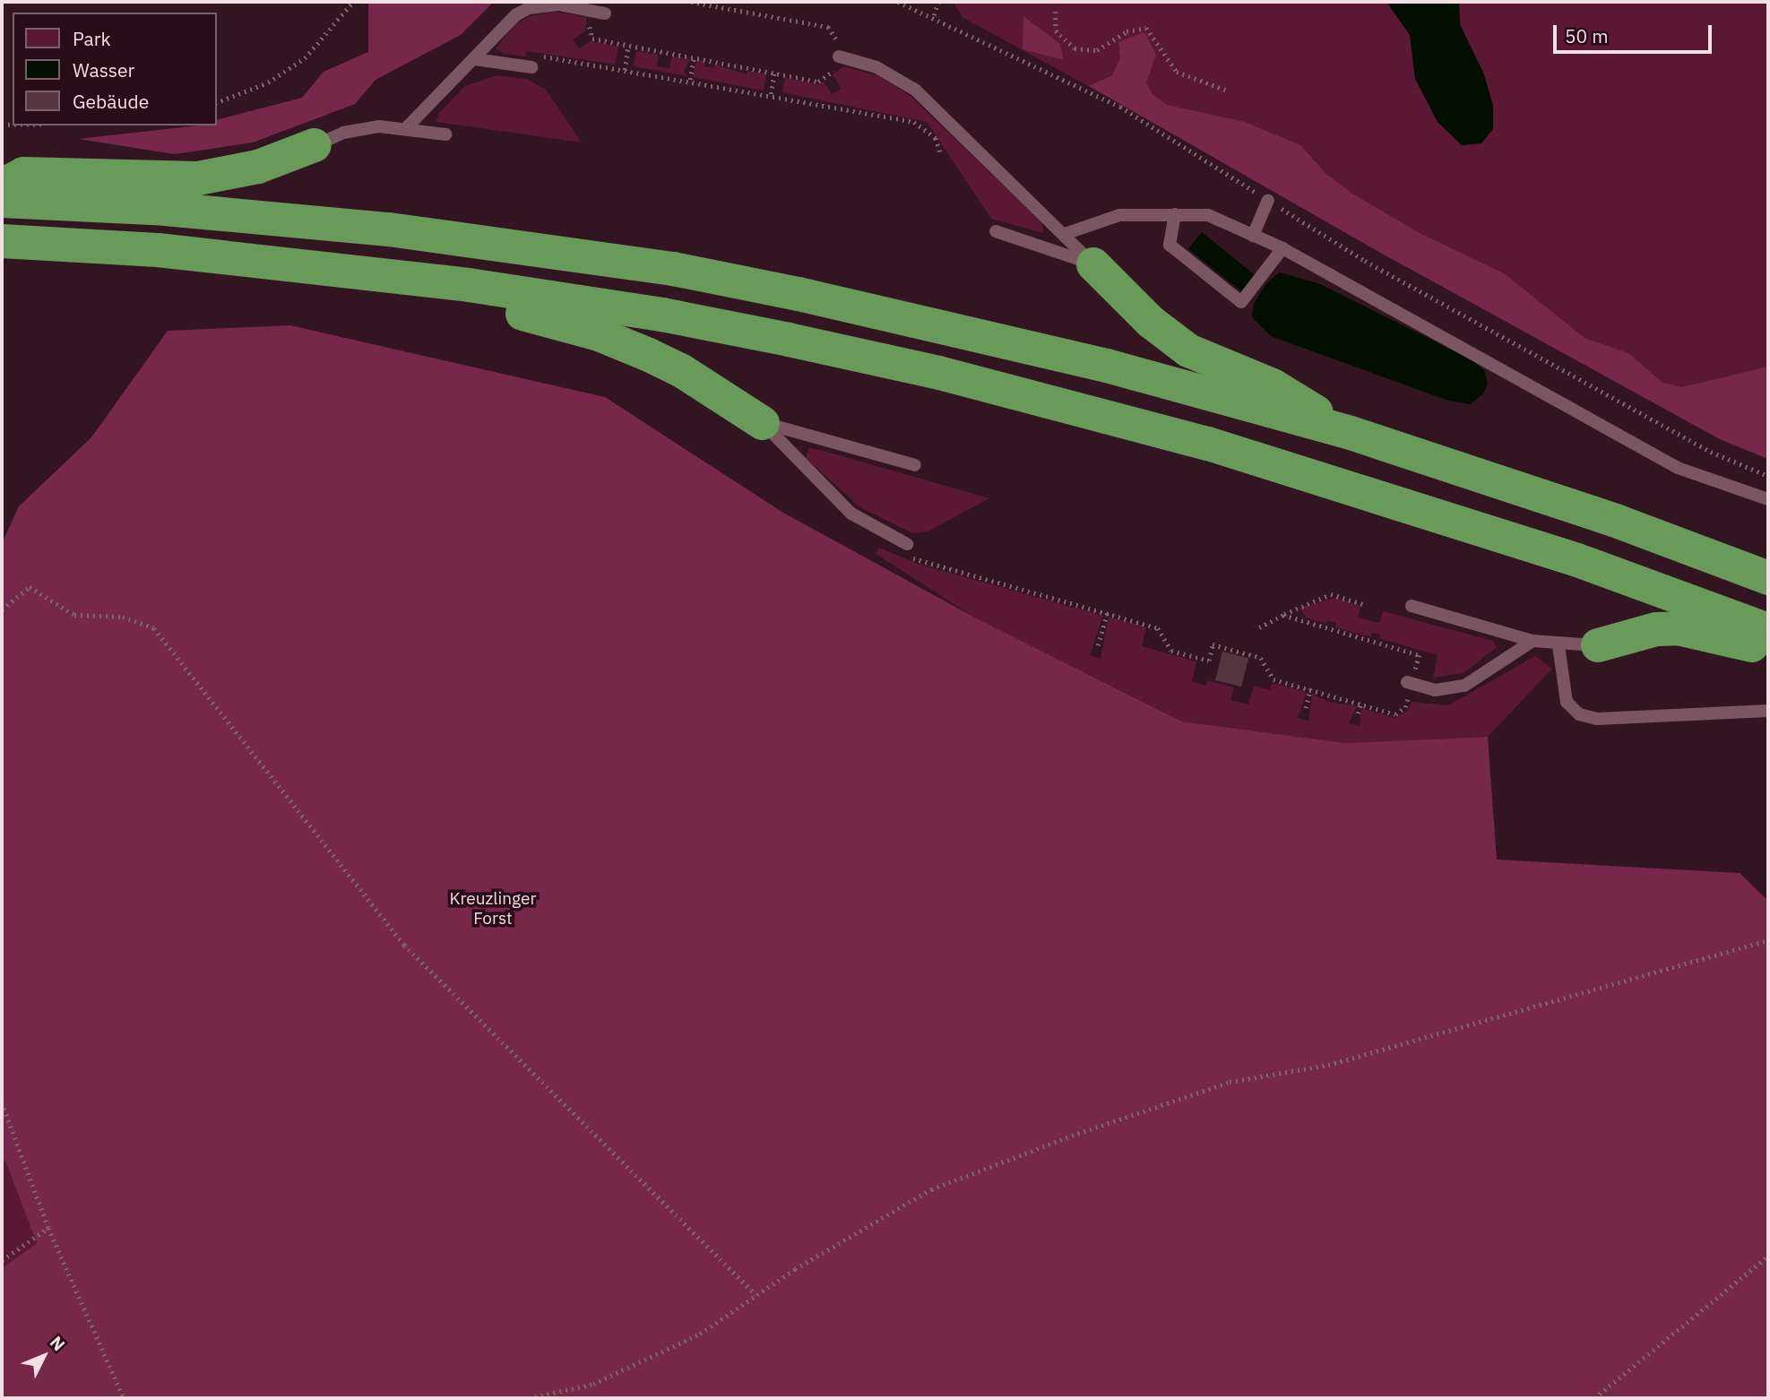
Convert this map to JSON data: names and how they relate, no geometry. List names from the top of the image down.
{
  "parks": ["Kreuzlinger Forst"],
  "legend": ["Park", "Wasser", "Gebäude"],
  "scale_bar": "50 m",
  "north": "top right"
}
